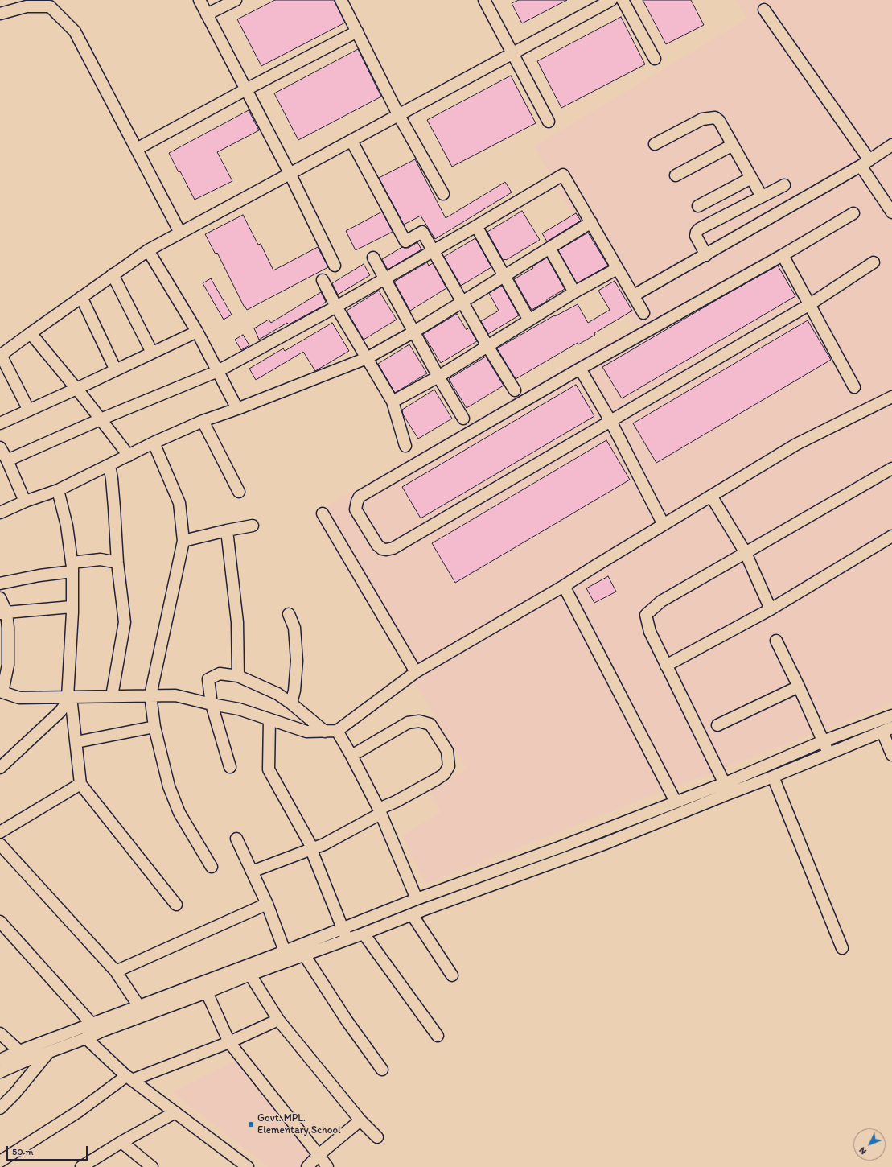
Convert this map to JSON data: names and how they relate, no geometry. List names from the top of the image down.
{
  "places": ["Govt. MPL. Elementary School"],
  "scale_bar": "50 m",
  "north": "bottom left"
}
